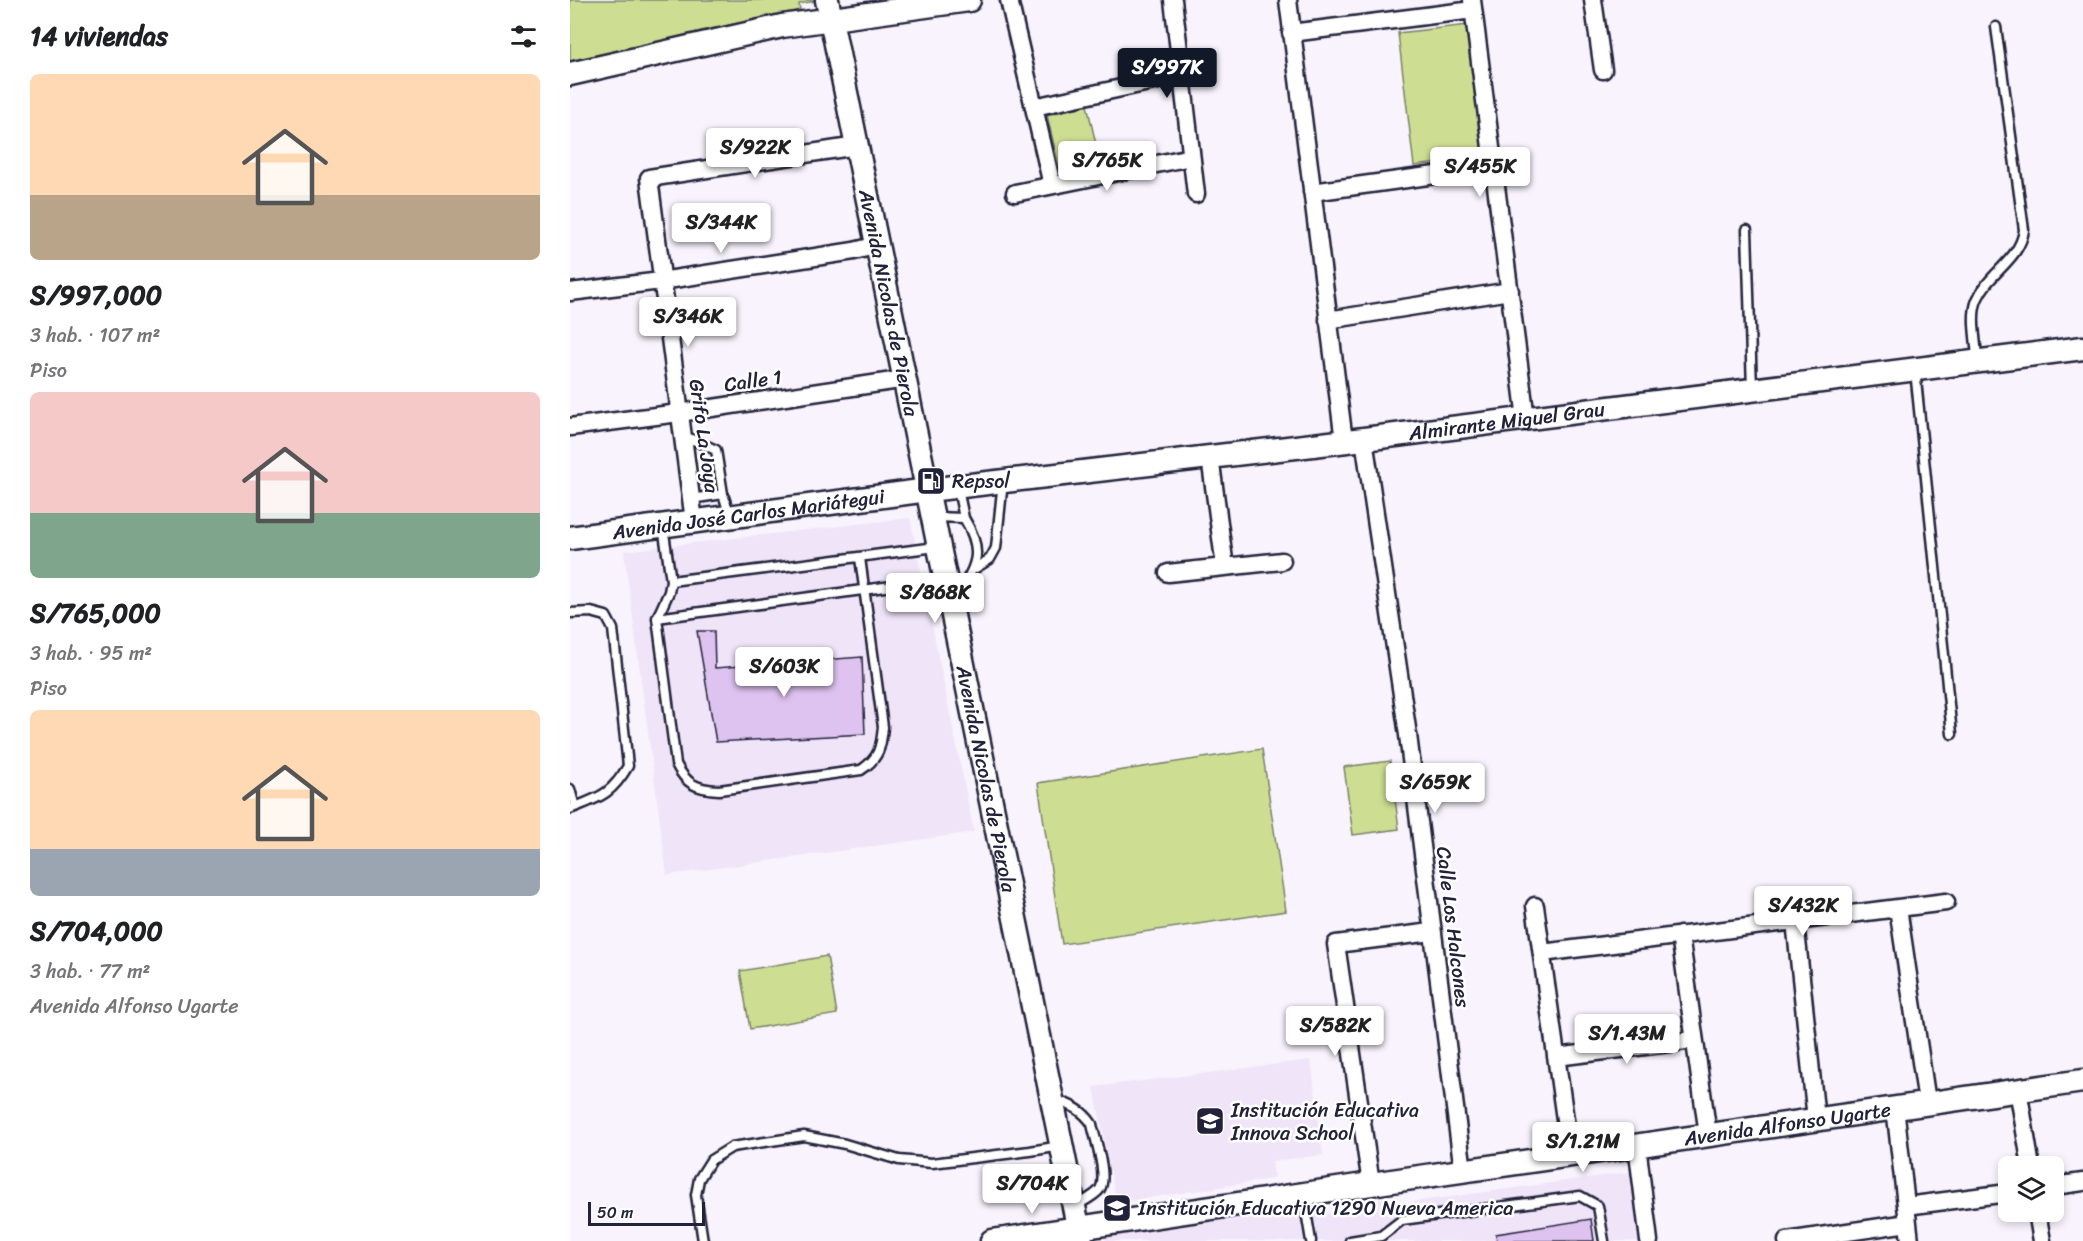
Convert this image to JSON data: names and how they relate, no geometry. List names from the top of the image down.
{
  "streets": {
    "street": [
      "Avenida Nicolas de Pierola",
      "Calle 1",
      "Almirante Miguel Grau",
      "Grifo La Joya",
      "Avenida José Carlos Mariátegui",
      "Calle Los Halcones",
      "Avenida Alfonso Ugarte"
    ]
  },
  "crossings": [
    ["Avenida Nicolas de Pierola", "Calle 1"],
    ["Avenida Nicolas de Pierola", "Almirante Miguel Grau"],
    ["Avenida Nicolas de Pierola", "Grifo La Joya"],
    ["Avenida Nicolas de Pierola", "Avenida José Carlos Mariátegui"],
    ["Avenida Nicolas de Pierola", "Avenida Alfonso Ugarte"],
    ["Calle 1", "Grifo La Joya"],
    ["Almirante Miguel Grau", "Avenida José Carlos Mariátegui"],
    ["Almirante Miguel Grau", "Calle Los Halcones"],
    ["Grifo La Joya", "Avenida José Carlos Mariátegui"],
    ["Calle Los Halcones", "Avenida Alfonso Ugarte"]
  ],
  "places": {
    "fuel station": ["Repsol"],
    "school or university": ["Institución Educativa Innova School", "Institución Educativa 1290 Nueva America"]
  },
  "scale_bar": "50 m",
  "page": {
    "heading": "14 viviendas",
    "price": [
      "S/997K",
      "S/922K",
      "S/765K",
      "S/455K",
      "S/344K",
      "S/346K",
      "S/868K",
      "S/603K",
      "S/659K",
      "S/432K",
      "S/582K",
      "S/1.43M",
      "S/1.21M",
      "S/704K"
    ],
    "list": [
      {
        "name": "S/997,000",
        "note": "3 hab. · 107 m² · Piso"
      },
      {
        "name": "S/765,000",
        "note": "3 hab. · 95 m² · Piso"
      },
      {
        "name": "S/704,000",
        "note": "3 hab. · 77 m² · Avenida Alfonso Ugarte"
      }
    ],
    "scale": "50 m"
  }
}
